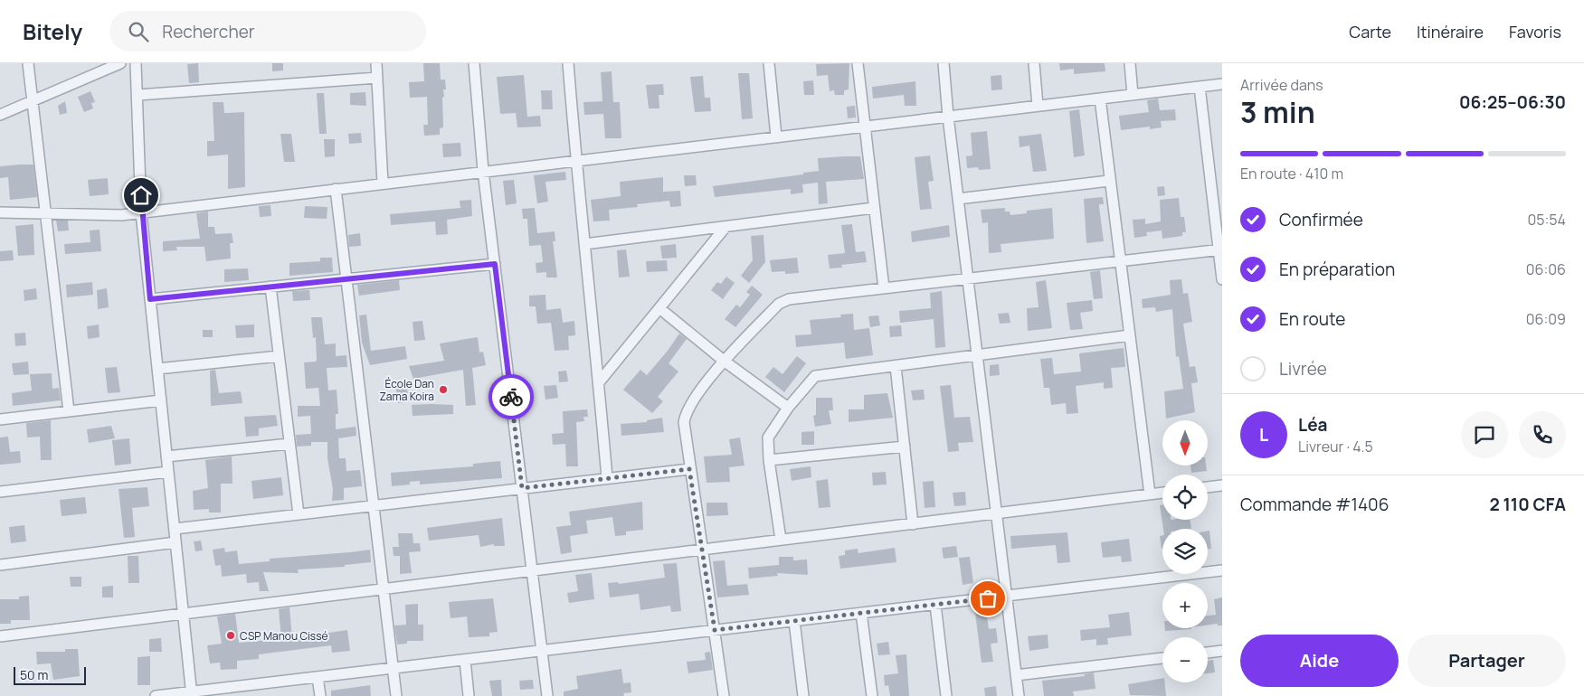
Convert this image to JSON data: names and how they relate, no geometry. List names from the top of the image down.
{
  "places": ["École Dan Zama Koira", "CSP Manou Cissé"],
  "scale_bar": "50 m",
  "north": "bottom",
  "page": {
    "header": "Bitely",
    "search": "Rechercher",
    "nav": ["Carte", "Itinéraire", "Favoris"],
    "heading": ["3 min", "Arrivée dans", "06:25–06:30"],
    "panel": [
      "Léa",
      "Livreur · 4.5",
      "Commande #1406",
      "2 110 CFA"
    ],
    "bar": "En route · 410 m",
    "list": [
      ["Confirmée", "05:54"],
      ["En préparation", "06:06"],
      ["En route", "06:09"],
      "Livrée"
    ],
    "round": "L",
    "map_buttons": ["+", "−"],
    "buttons": ["Aide", "Partager"],
    "scale": "50 m"
  }
}
